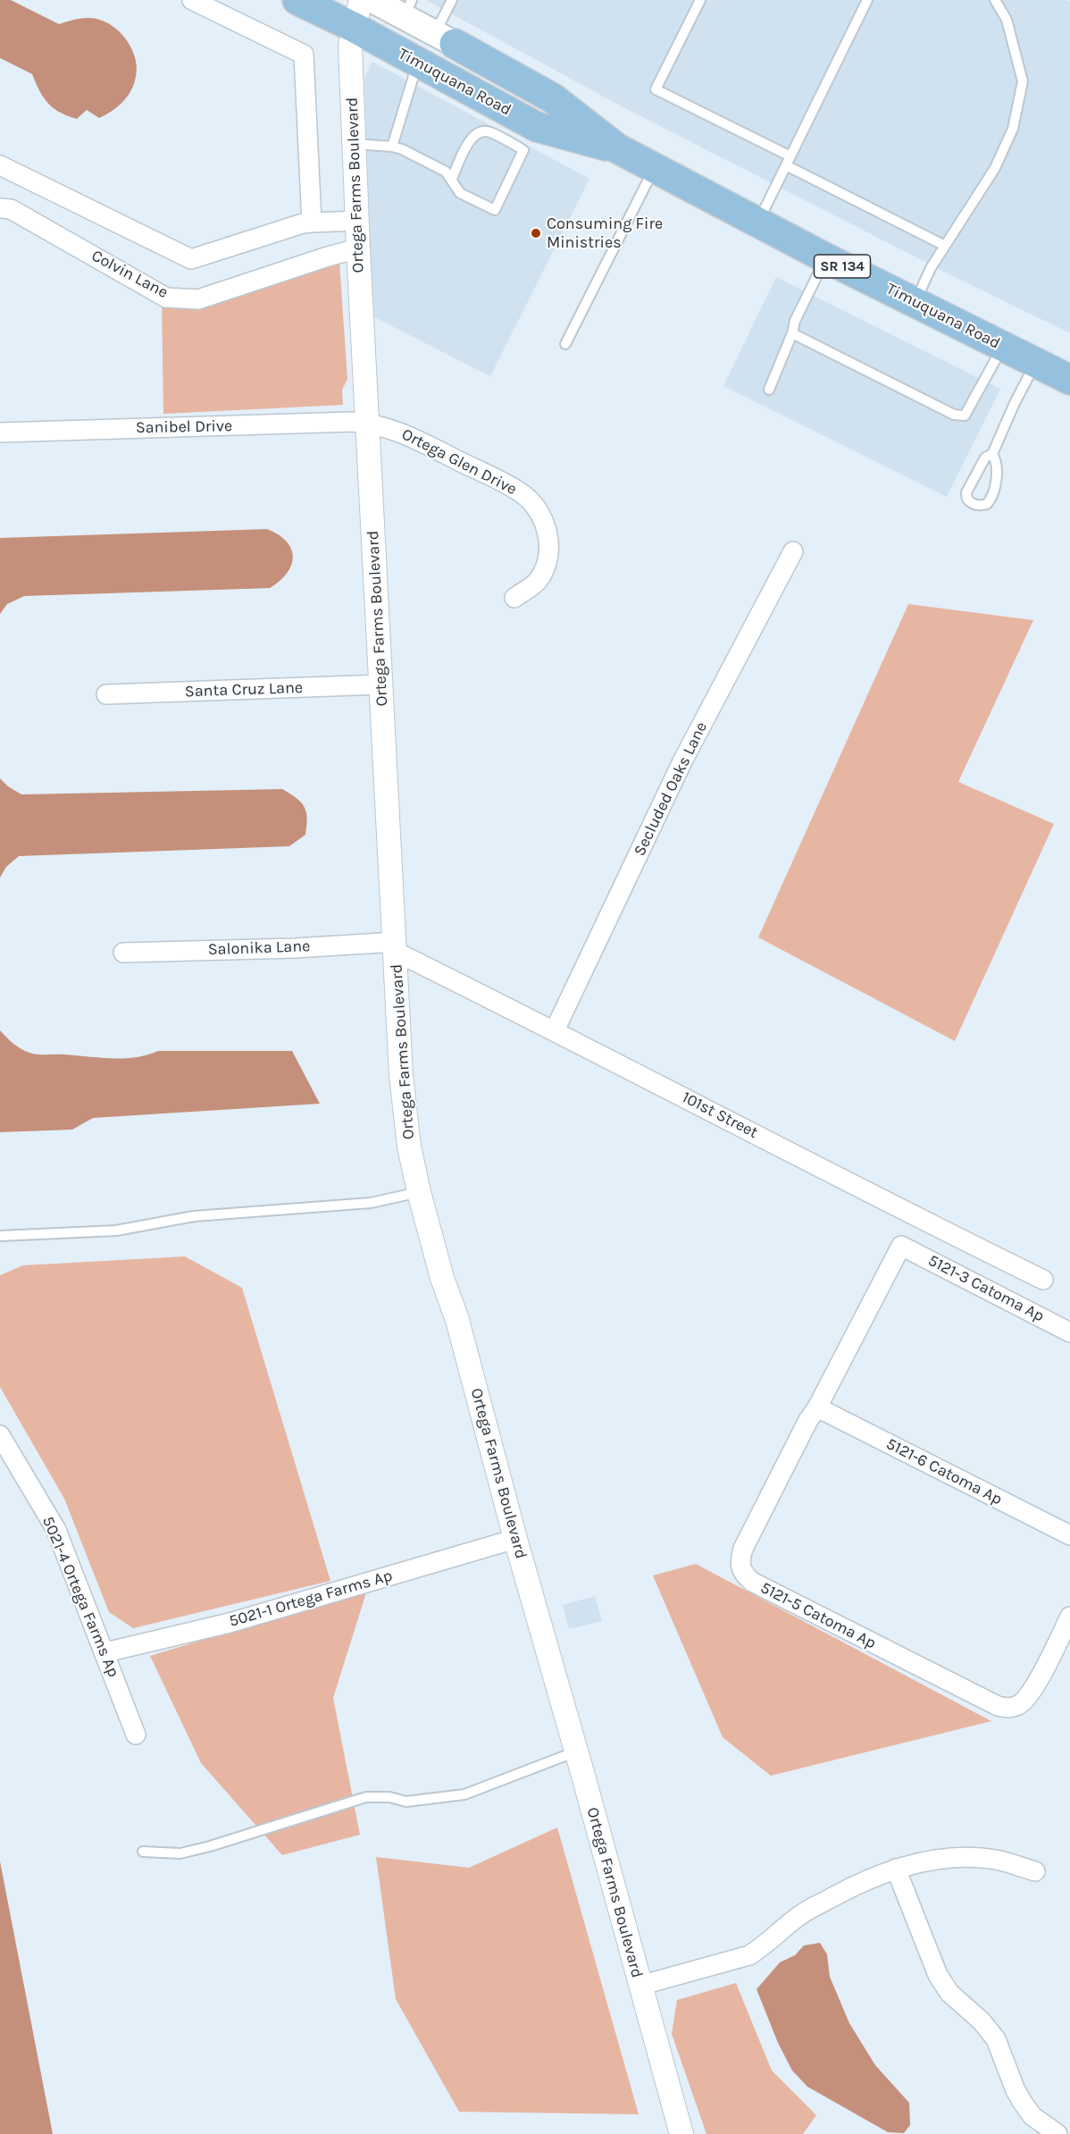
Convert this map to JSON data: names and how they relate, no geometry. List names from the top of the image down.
{
  "streets": {
    "main road": ["Timuquana Road", "SR 134"],
    "street": [
      "Ortega Farms Boulevard",
      "Colvin Lane",
      "Sanibel Drive",
      "Ortega Glen Drive",
      "Santa Cruz Lane",
      "Secluded Oaks Lane",
      "Salonika Lane",
      "101st Street",
      "5121-3 Catoma Ap",
      "5121-6 Catoma Ap",
      "5021-4 Ortega Farms Ap",
      "5021-1 Ortega Farms Ap",
      "5121-5 Catoma Ap"
    ]
  },
  "crossings": [
    ["Timuquana Road", "Ortega Farms Boulevard"],
    ["Ortega Farms Boulevard", "Colvin Lane"],
    ["Ortega Farms Boulevard", "Sanibel Drive"],
    ["Ortega Farms Boulevard", "Ortega Glen Drive"],
    ["Ortega Farms Boulevard", "Santa Cruz Lane"],
    ["Ortega Farms Boulevard", "Salonika Lane"],
    ["Ortega Farms Boulevard", "101st Street"],
    ["Ortega Farms Boulevard", "5021-1 Ortega Farms Ap"],
    ["Sanibel Drive", "Ortega Glen Drive"],
    ["Secluded Oaks Lane", "101st Street"],
    ["Salonika Lane", "101st Street"],
    ["5121-3 Catoma Ap", "5121-5 Catoma Ap"],
    ["5121-6 Catoma Ap", "5121-5 Catoma Ap"],
    ["5021-4 Ortega Farms Ap", "5021-1 Ortega Farms Ap"]
  ],
  "places": ["Consuming Fire Ministries"]
}
